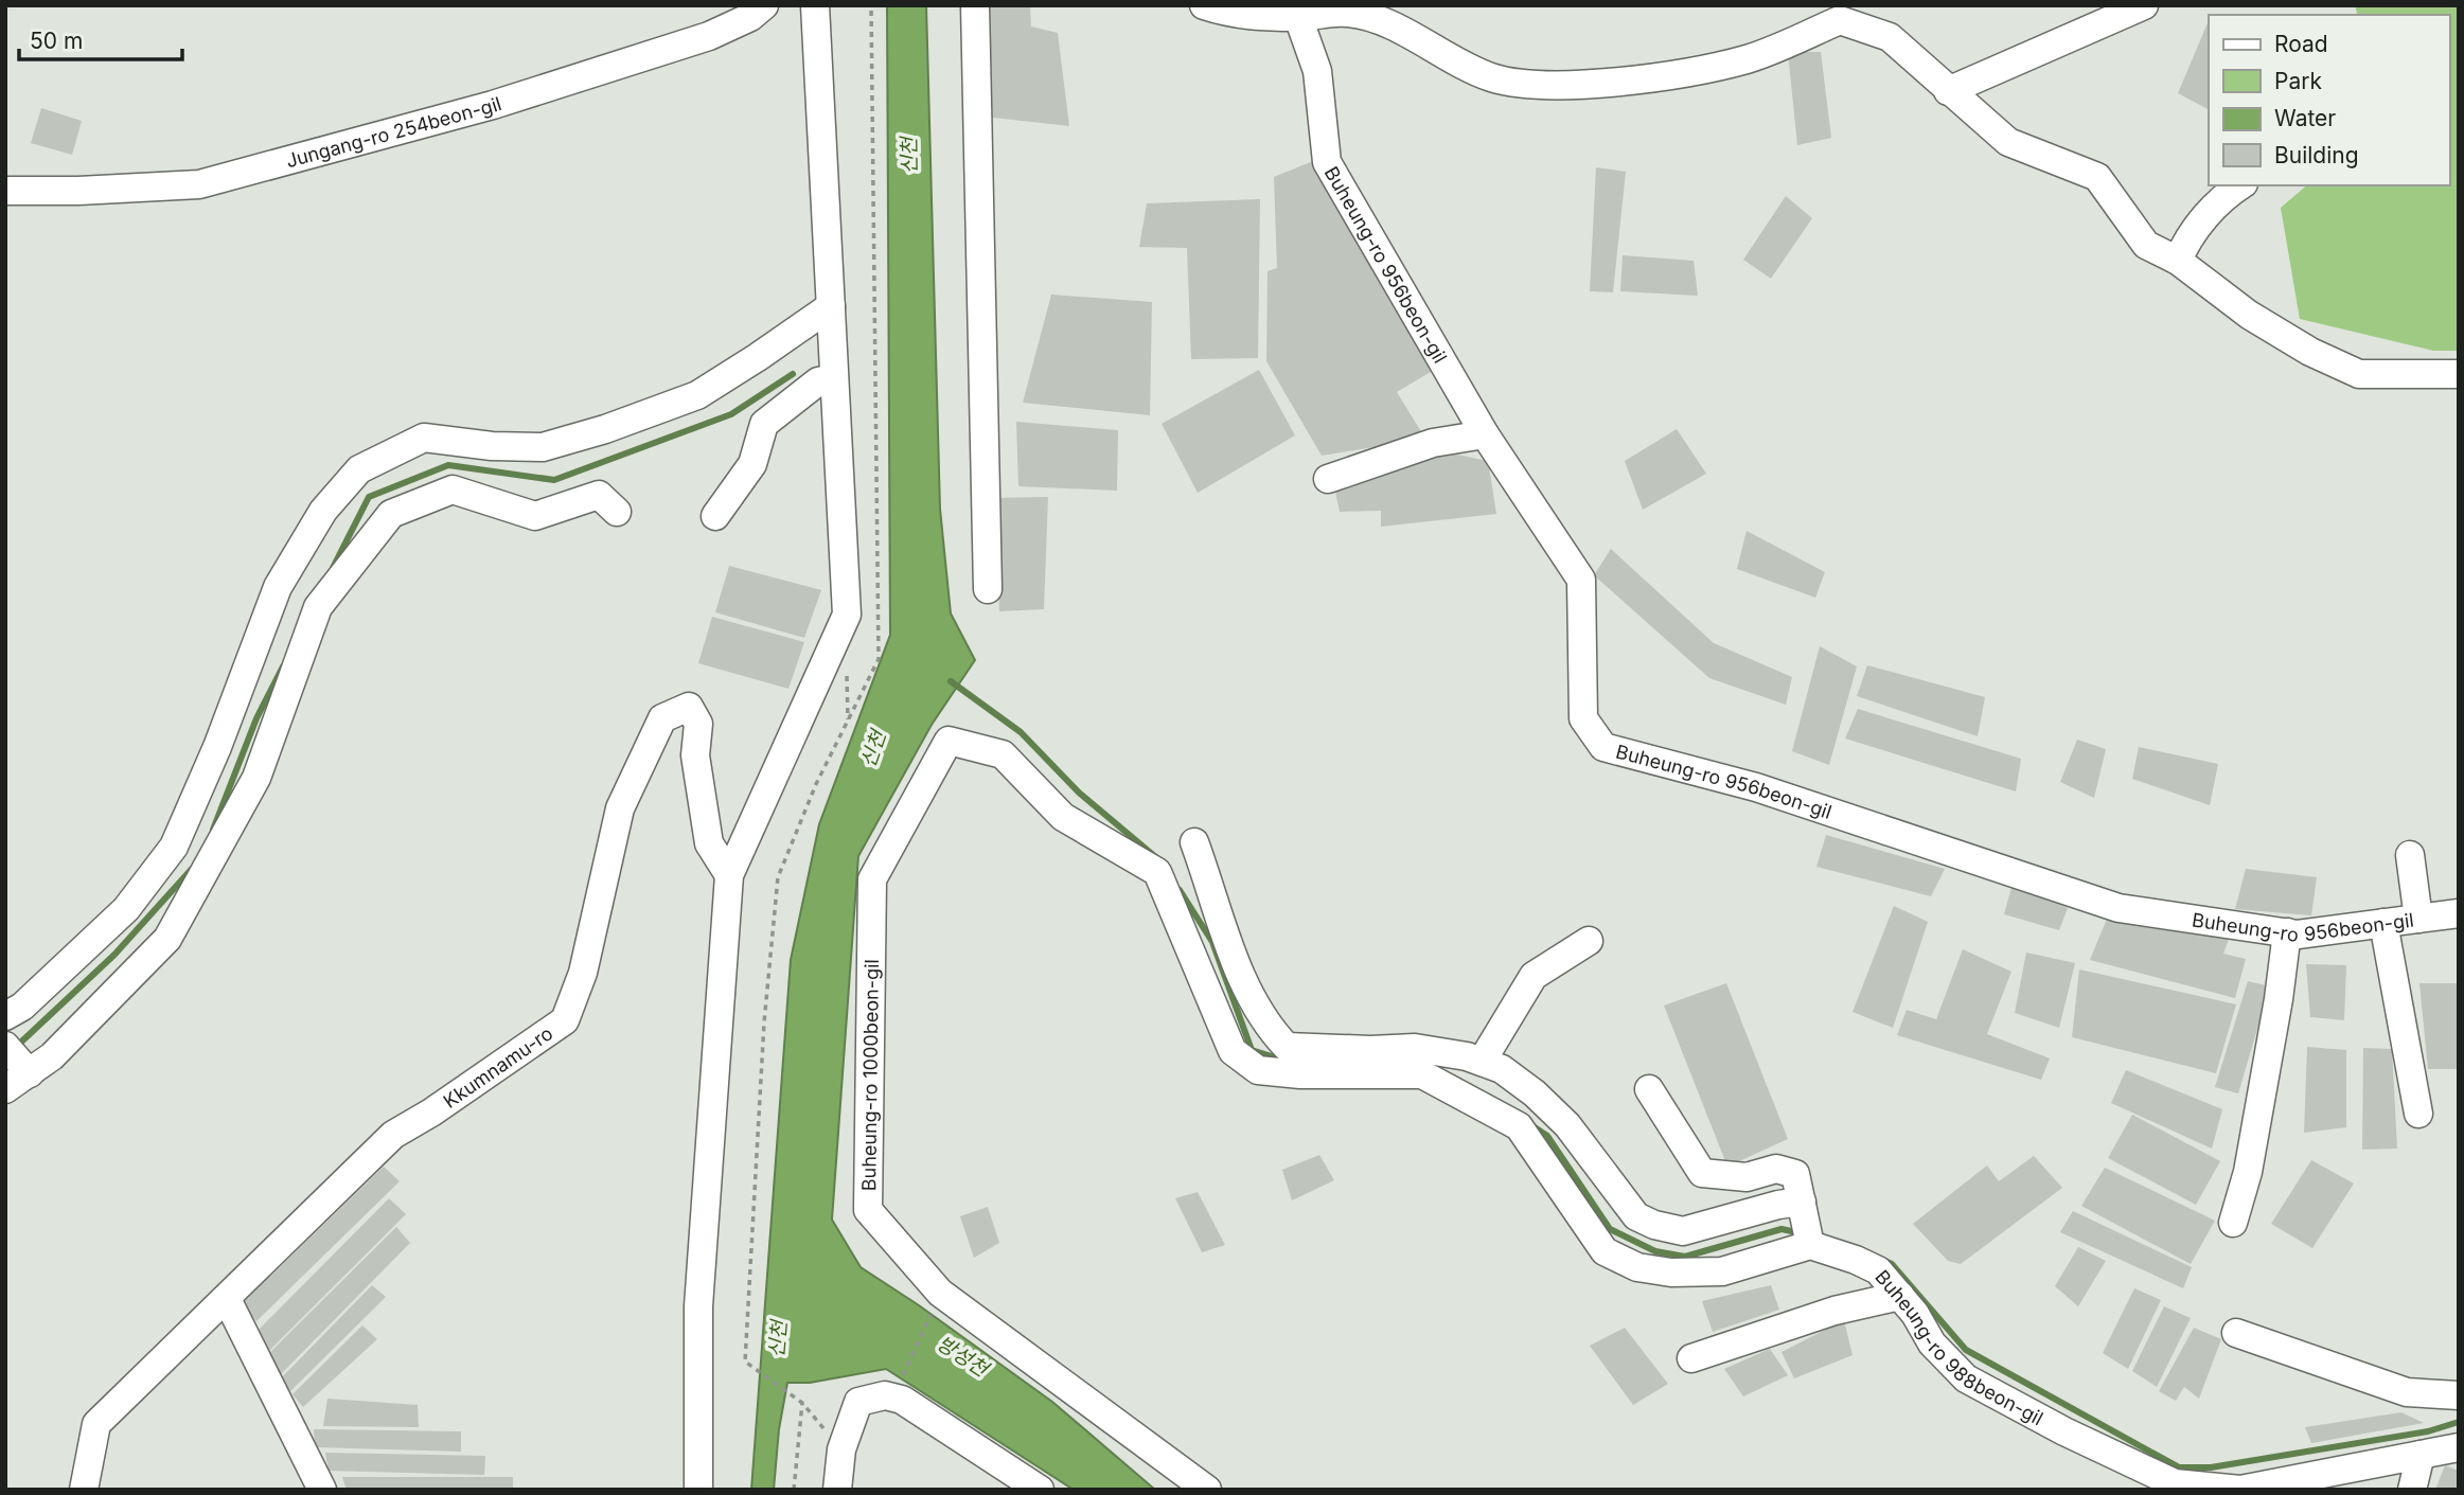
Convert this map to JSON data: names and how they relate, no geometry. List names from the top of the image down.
{
  "streets": {
    "street": [
      "Jungang-ro 254beon-gil",
      "Buheung-ro 956beon-gil",
      "Kkumnamu-ro",
      "Buheung-ro 1000beon-gil",
      "Buheung-ro 988beon-gil"
    ]
  },
  "crossings": [
    ["Buheung-ro 1000beon-gil", "Buheung-ro 988beon-gil"]
  ],
  "water": ["신천", "방성천"],
  "legend": [
    "Road",
    "Park",
    "Water",
    "Building"
  ],
  "scale_bar": "50 m"
}
